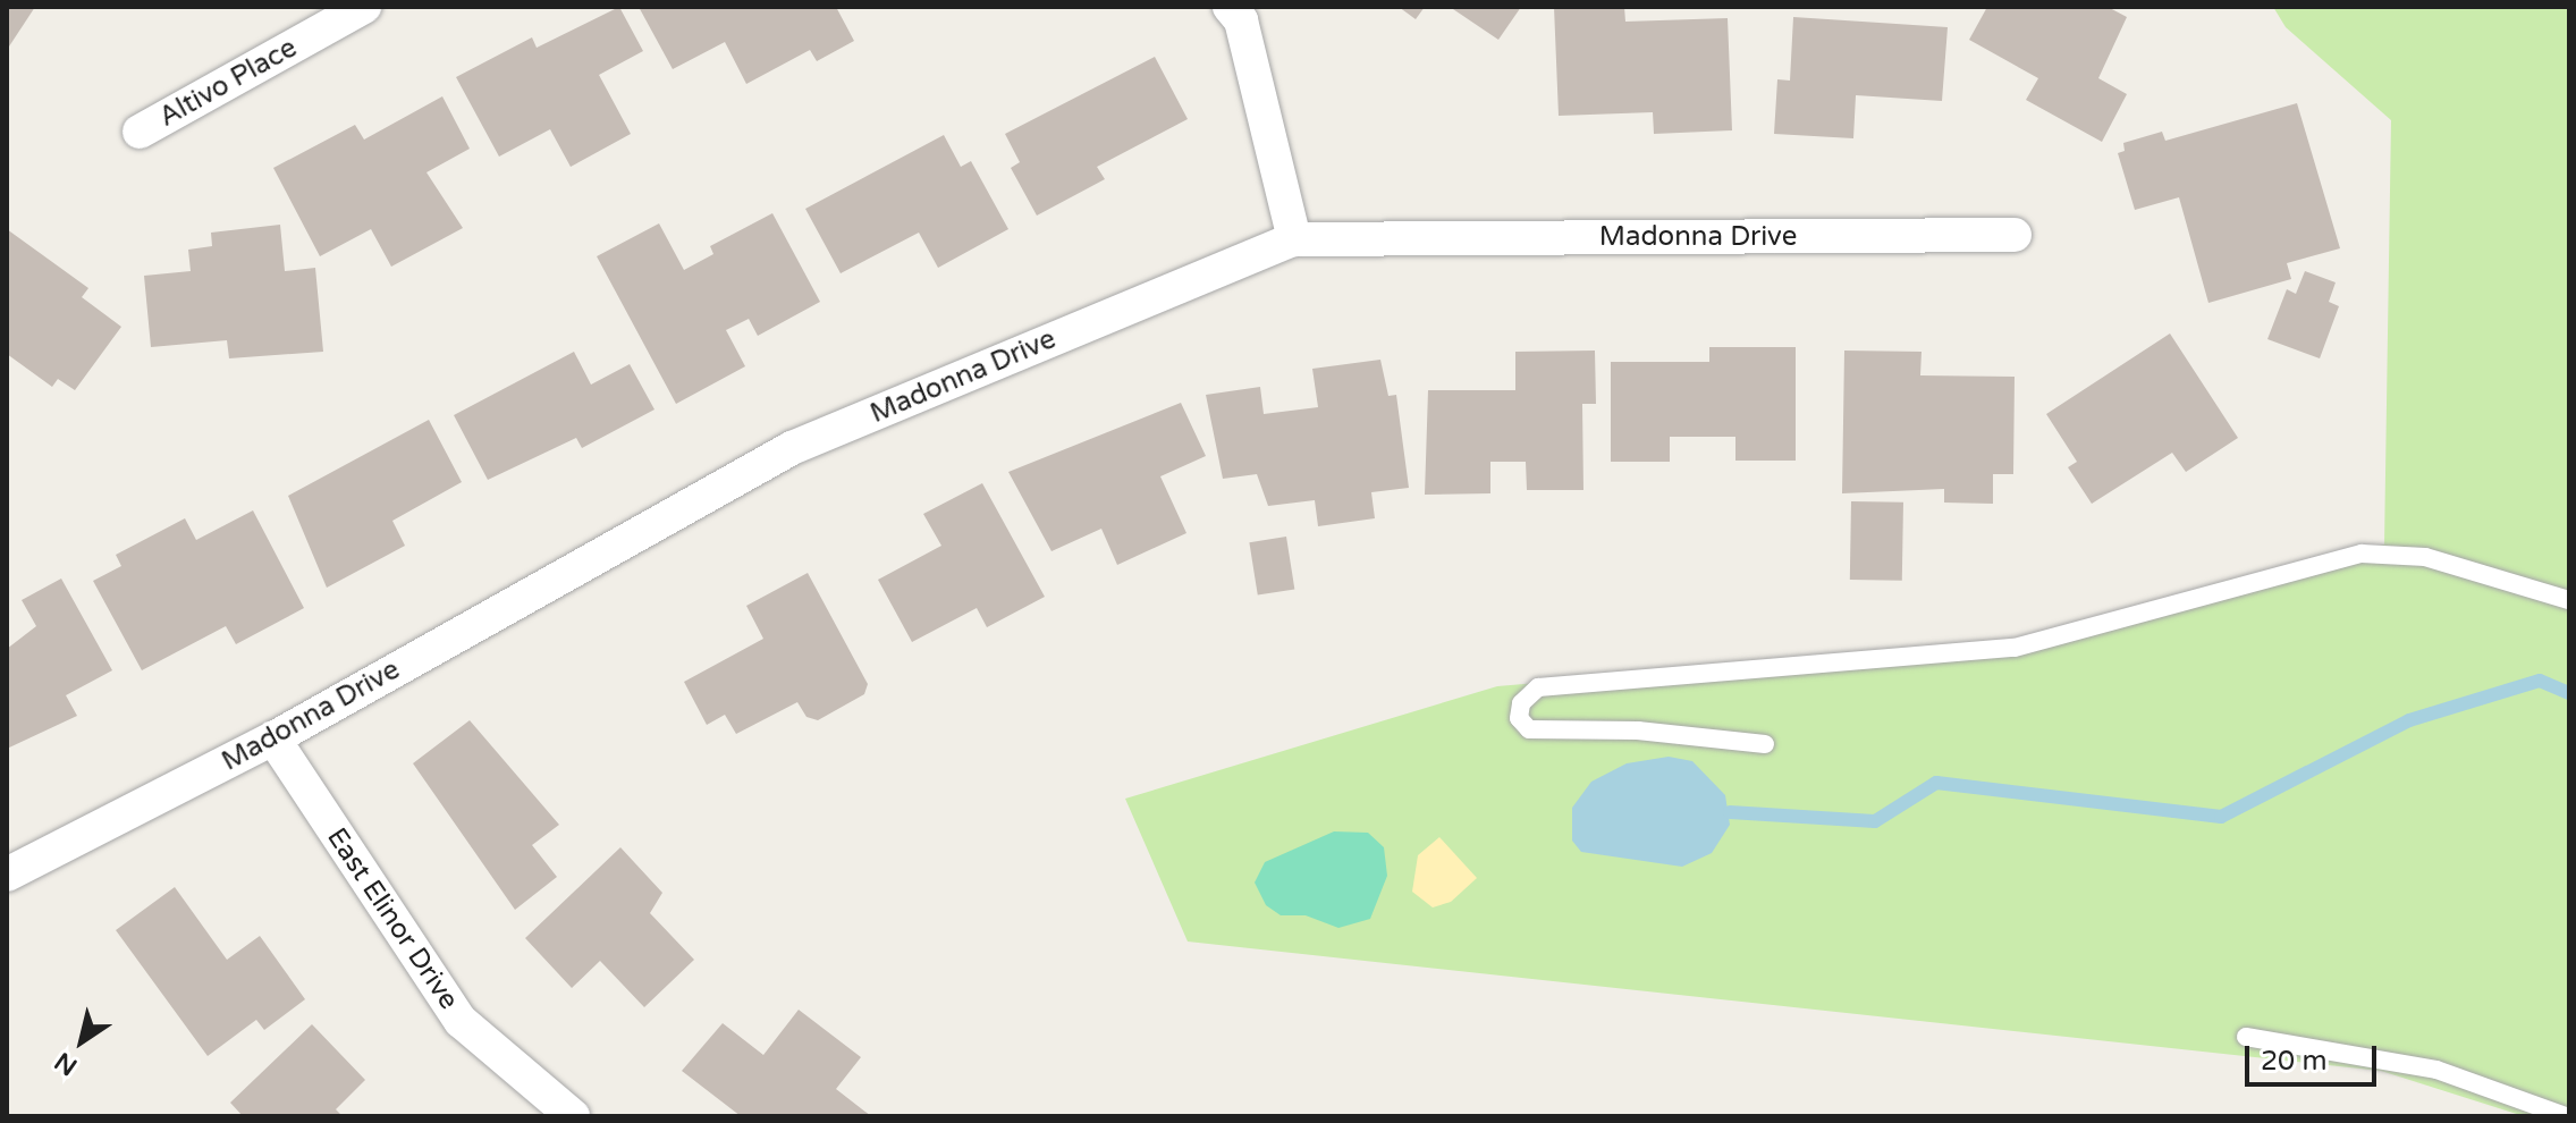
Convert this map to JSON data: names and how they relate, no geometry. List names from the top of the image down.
{
  "streets": {
    "street": ["Altivo Place", "Madonna Drive", "East Elinor Drive"]
  },
  "crossings": [
    ["Madonna Drive", "East Elinor Drive"]
  ],
  "scale_bar": "20 m",
  "north": "bottom left"
}
